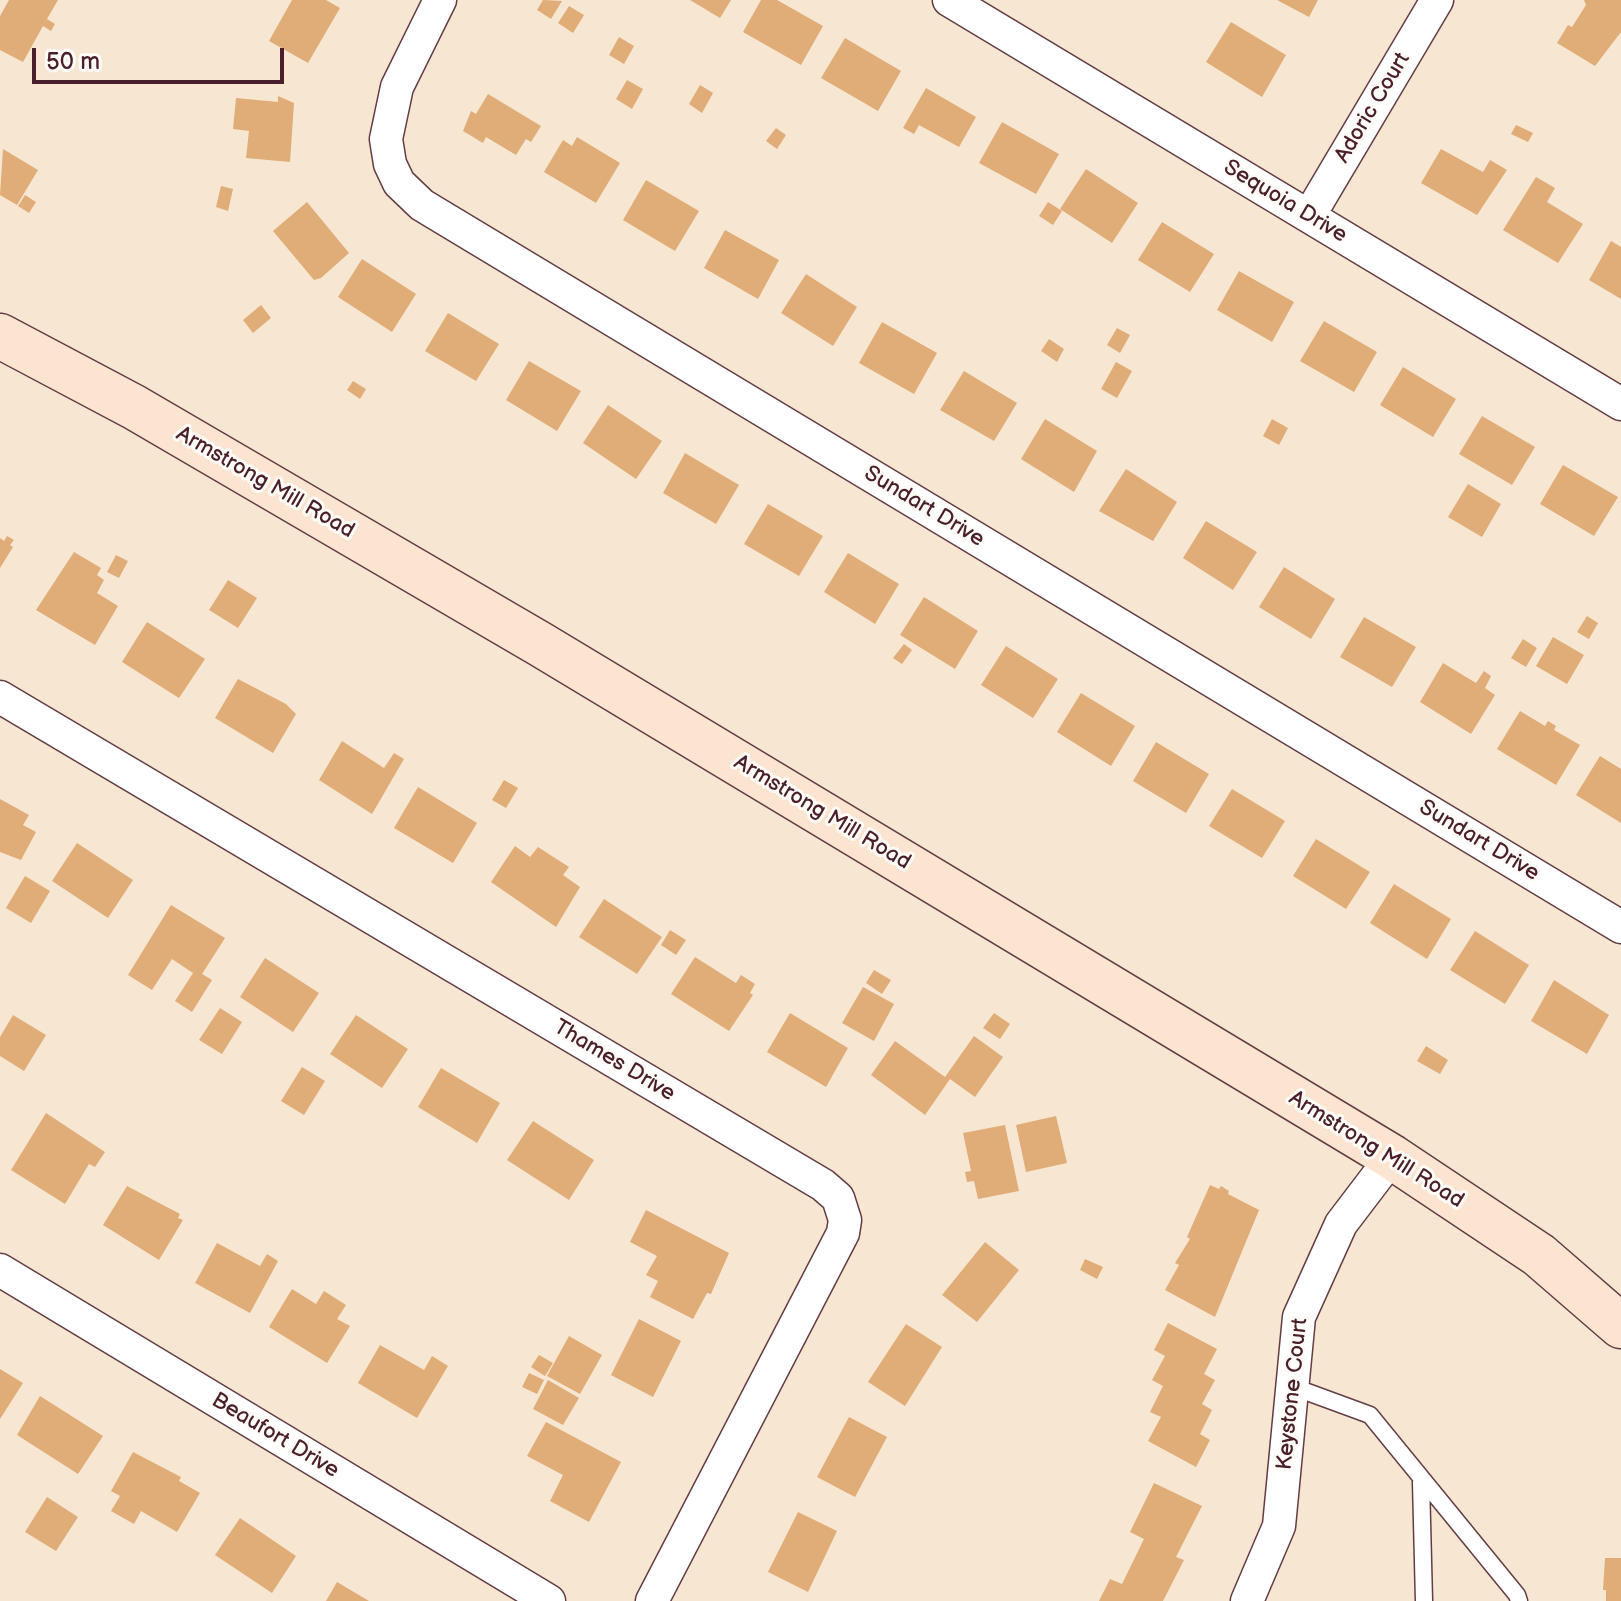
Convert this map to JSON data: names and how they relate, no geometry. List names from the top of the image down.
{
  "streets": {
    "main road": ["Armstrong Mill Road"],
    "street": [
      "Adoric Court",
      "Sequoia Drive",
      "Sundart Drive",
      "Thames Drive",
      "Keystone Court",
      "Beaufort Drive"
    ]
  },
  "crossings": [
    ["Adoric Court", "Sequoia Drive"],
    ["Armstrong Mill Road", "Keystone Court"]
  ],
  "scale_bar": "50 m"
}
